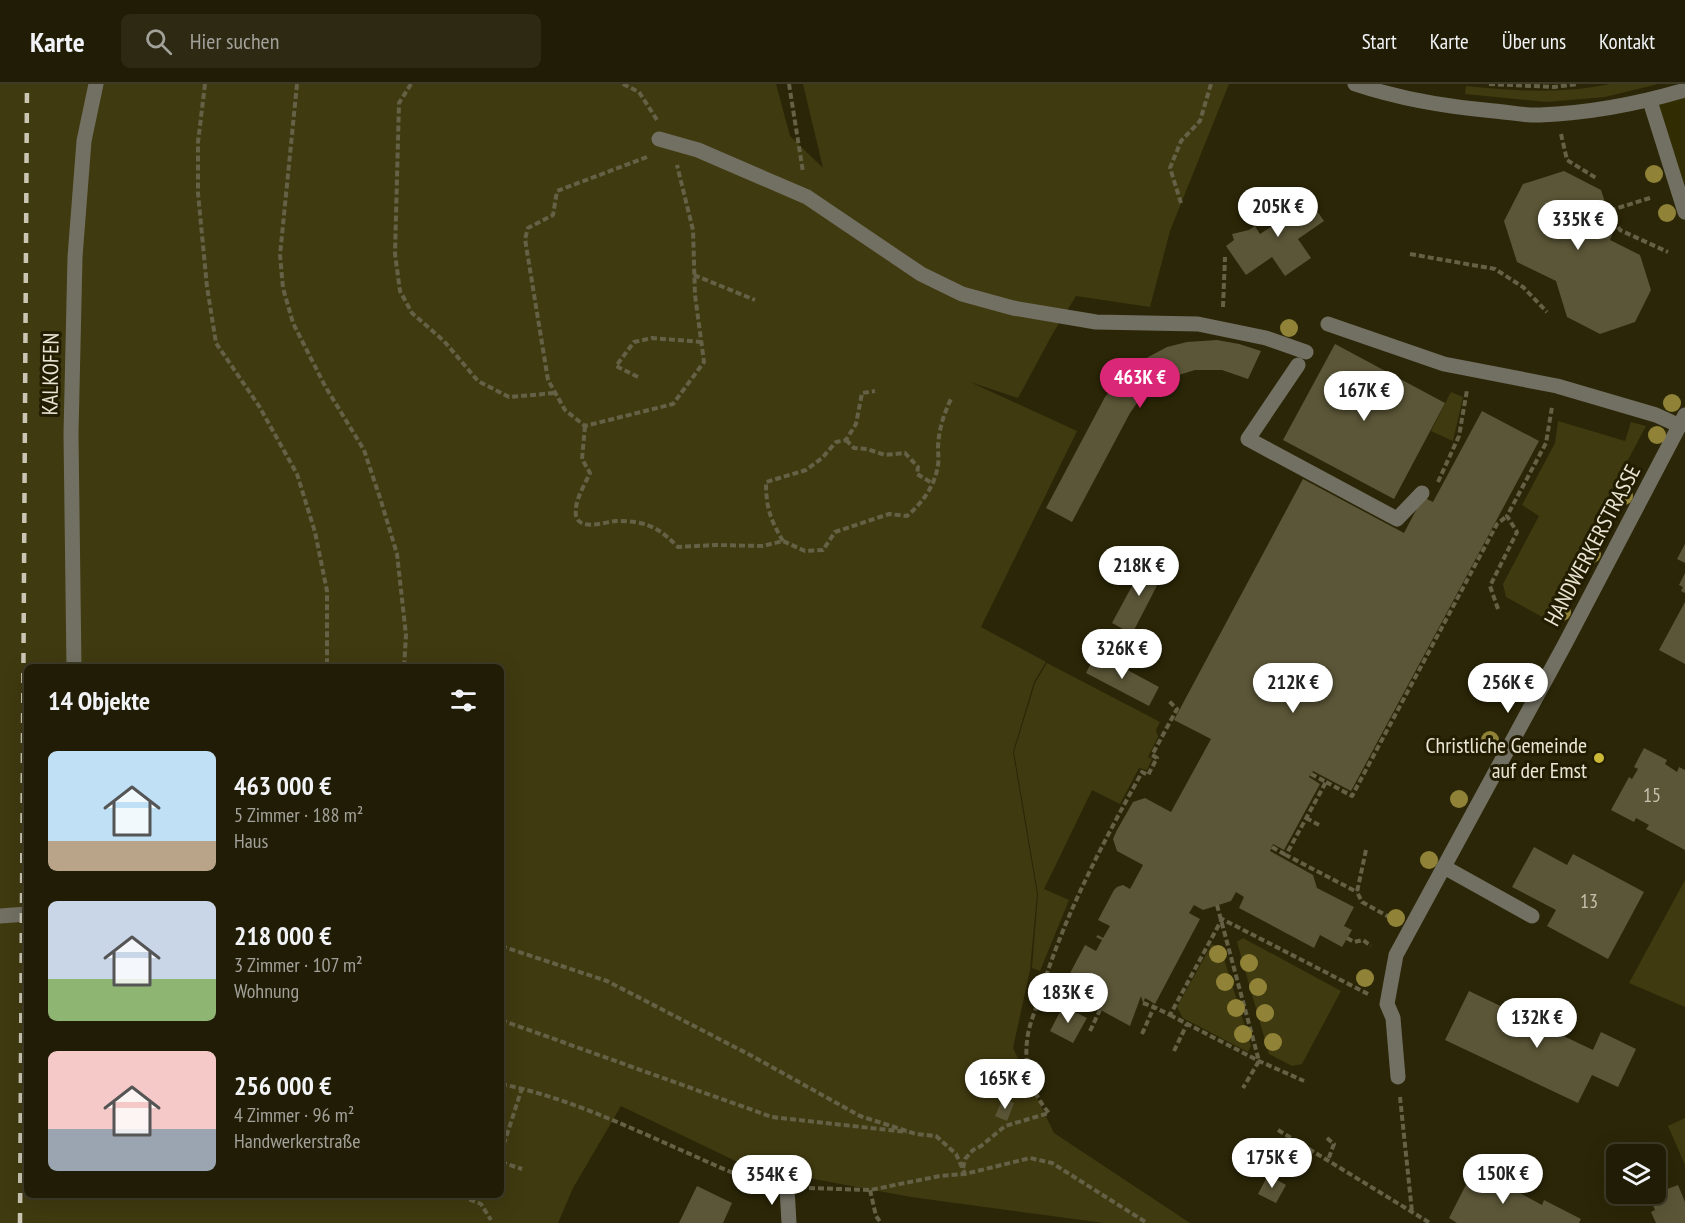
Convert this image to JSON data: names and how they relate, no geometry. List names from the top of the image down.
{
  "streets": {
    "street": ["KALKOFEN", "HANDWERKERSTRASSE"]
  },
  "places": ["Christliche Gemeinde auf der Emst"],
  "house_numbers": ["15", "13"],
  "page": {
    "header": "Karte",
    "search": "Hier suchen",
    "nav": [
      "Start",
      "Karte",
      "Über uns",
      "Kontakt"
    ],
    "price": [
      "205K €",
      "335K €",
      "463K €",
      "167K €",
      "218K €",
      "326K €",
      "212K €",
      "256K €",
      "183K €",
      "132K €",
      "165K €",
      "175K €",
      "150K €",
      "354K €"
    ],
    "heading": "14 Objekte",
    "list": [
      {
        "name": "463 000 €",
        "note": "5 Zimmer · 188 m² · Haus"
      },
      {
        "name": "218 000 €",
        "note": "3 Zimmer · 107 m² · Wohnung"
      },
      {
        "name": "256 000 €",
        "note": "4 Zimmer · 96 m² · Handwerkerstraße"
      }
    ]
  }
}
